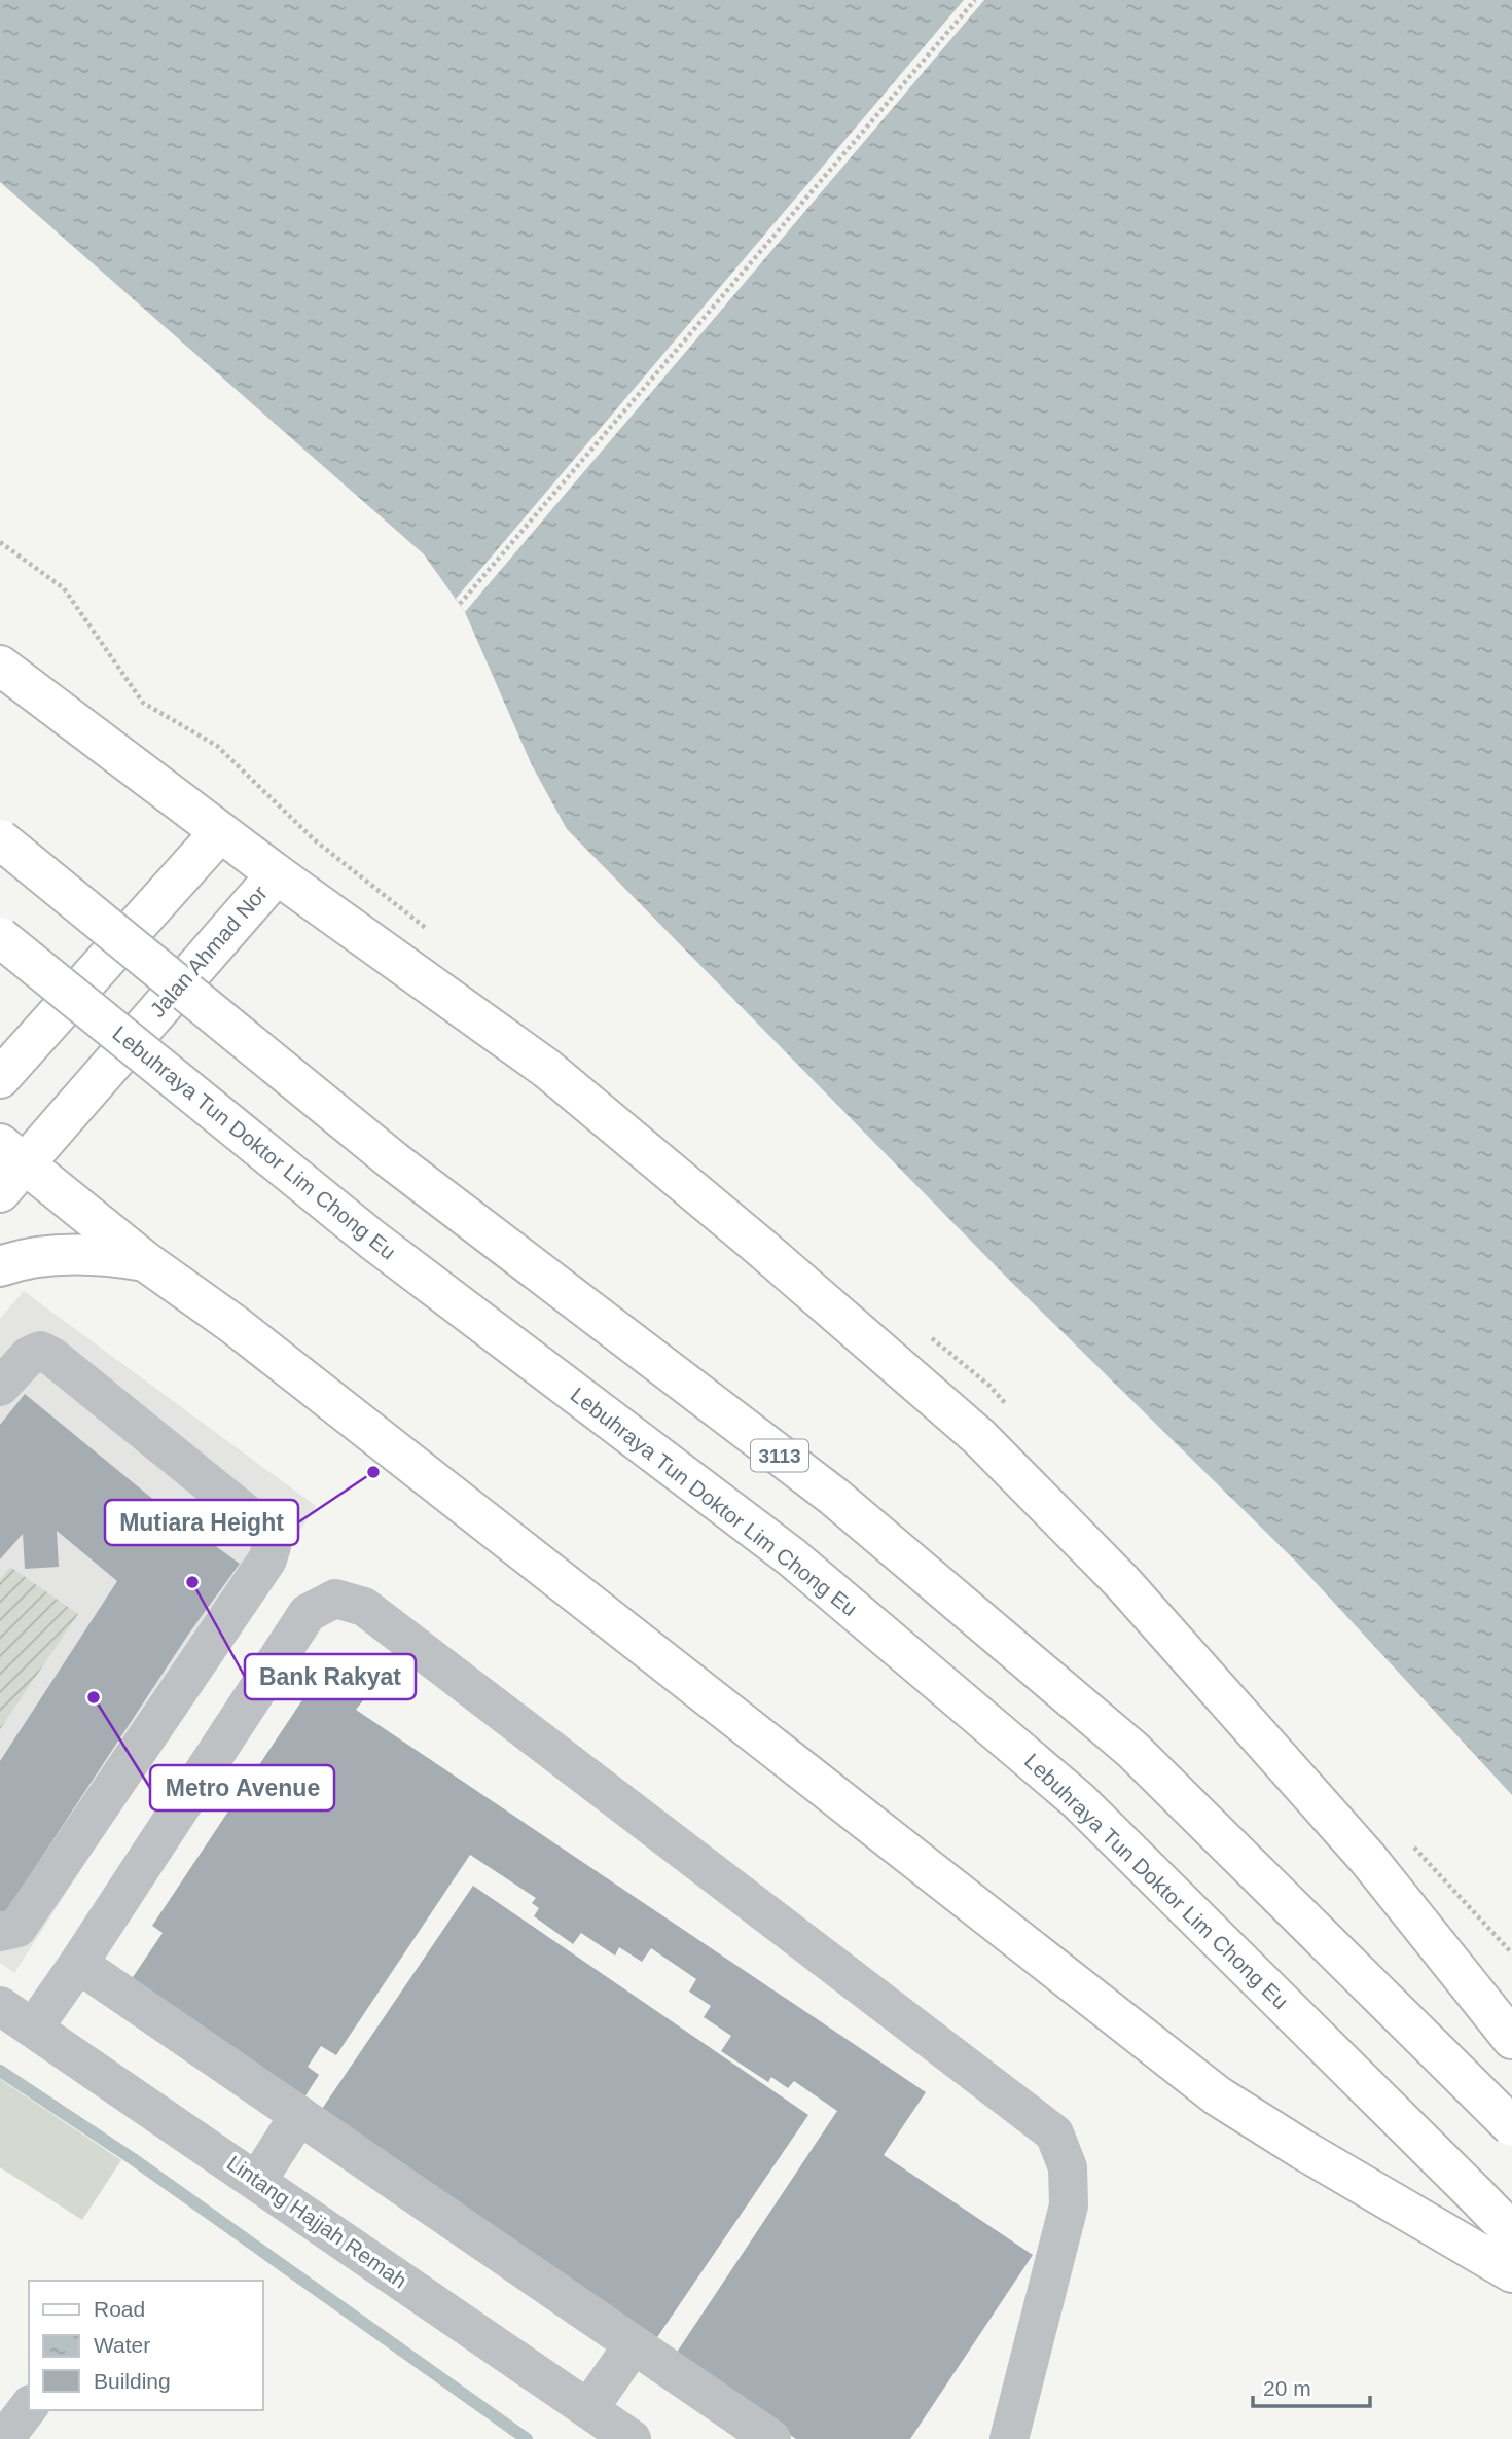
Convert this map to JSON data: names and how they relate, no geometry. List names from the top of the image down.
{
  "streets": {
    "main road": ["Jalan Ahmad Nor", "Lebuhraya Tun Doktor Lim Chong Eu", "3113"],
    "street": ["Lintang Hajjah Remah"]
  },
  "places": ["Mutiara Height", "Bank Rakyat", "Metro Avenue"],
  "legend": ["Road", "Water", "Building"],
  "scale_bar": "20 m"
}
